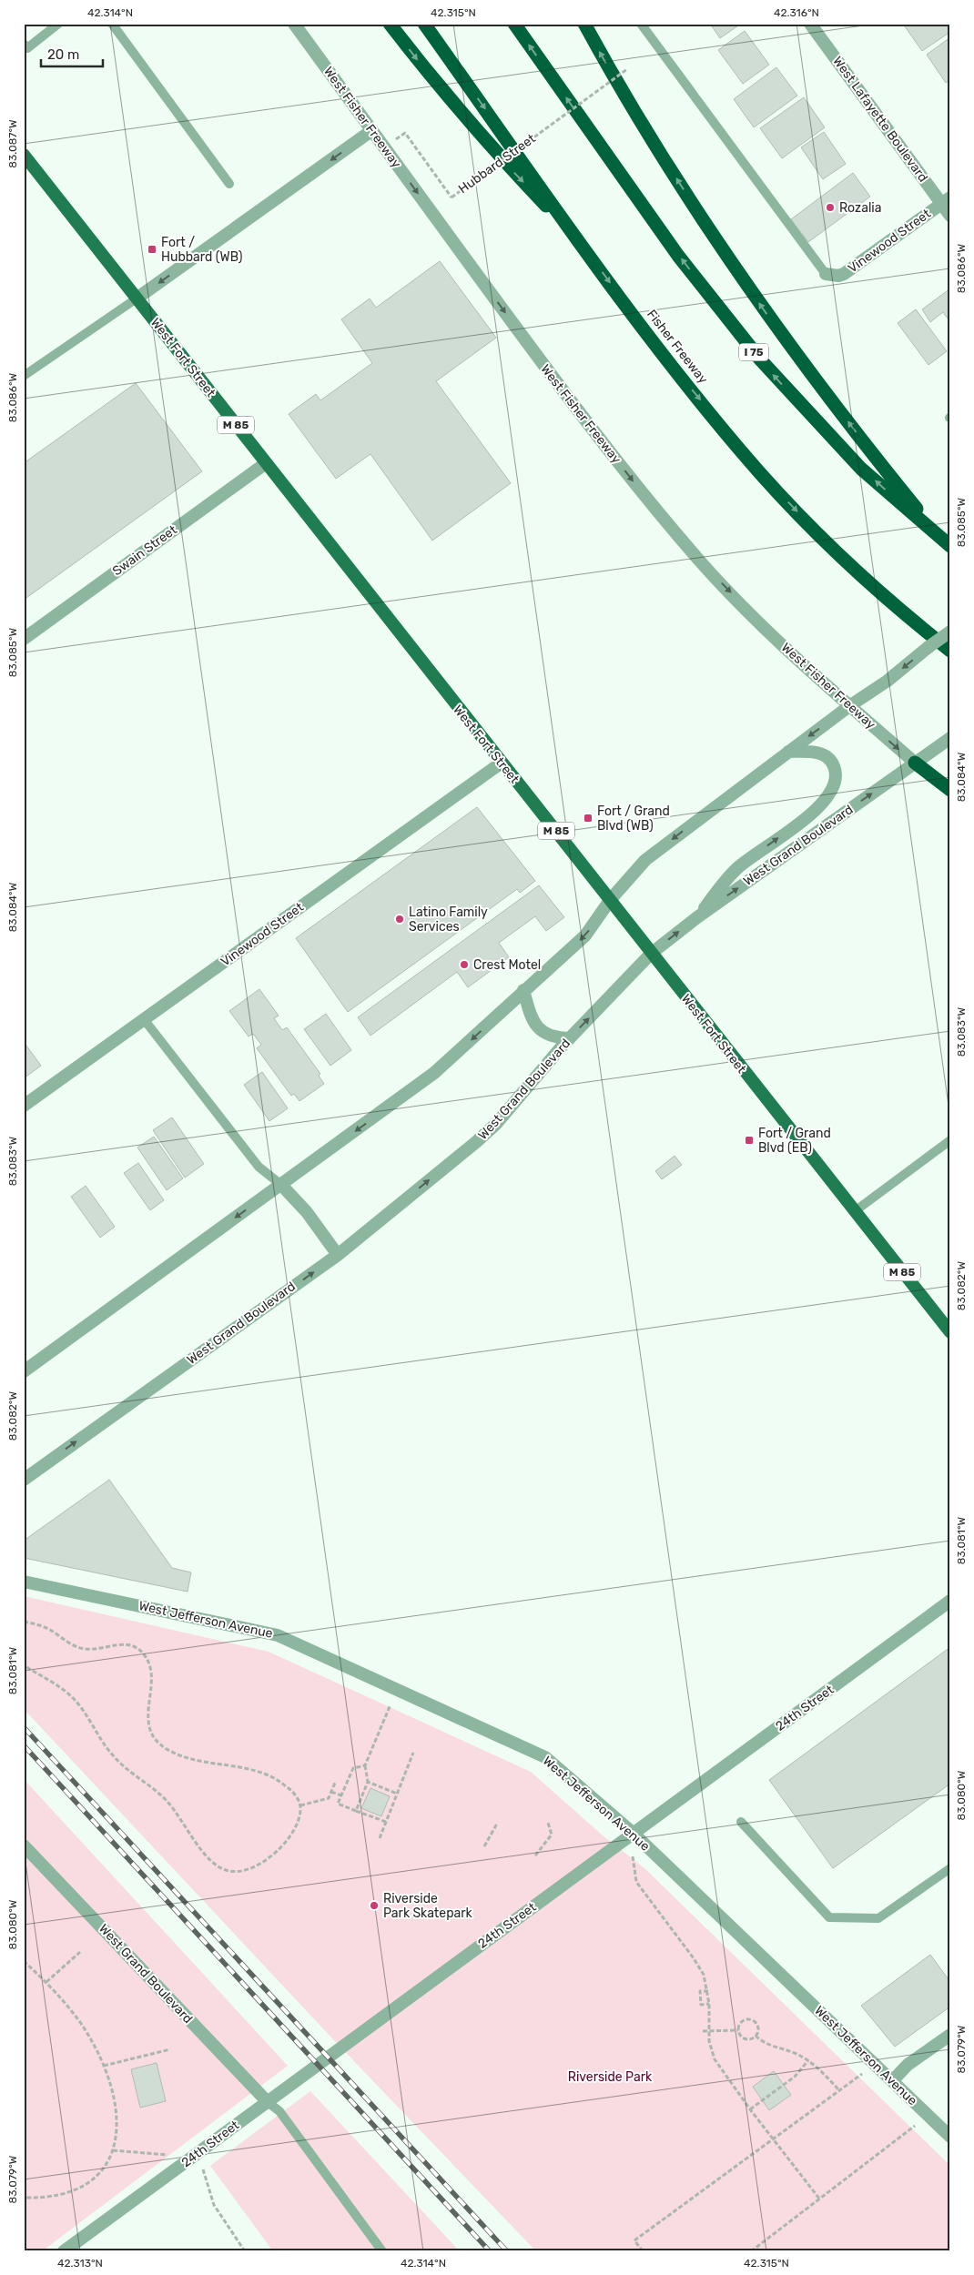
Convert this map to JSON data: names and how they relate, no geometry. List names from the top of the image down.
{
  "streets": {
    "highway": ["Fisher Freeway", "I 75"],
    "main road": ["West Fort Street", "M 85"],
    "street": [
      "West Fisher Freeway",
      "West Lafayette Boulevard",
      "Vinewood Street",
      "Swain Street",
      "West Grand Boulevard",
      "West Jefferson Avenue",
      "24th Street"
    ],
    "path": ["Hubbard Street"]
  },
  "crossings": [
    ["West Fisher Freeway", "Hubbard Street"],
    ["West Fisher Freeway", "West Grand Boulevard"],
    ["West Lafayette Boulevard", "Vinewood Street"],
    ["Vinewood Street", "West Fort Street"],
    ["West Fort Street", "Swain Street"],
    ["West Fort Street", "West Grand Boulevard"],
    ["West Grand Boulevard", "24th Street"],
    ["West Jefferson Avenue", "24th Street"]
  ],
  "one_way": ["West Fisher Freeway"],
  "parks": ["Riverside Park"],
  "places": {
    "other": [
      "Rozalia",
      "Latino Family Services",
      "Crest Motel",
      "Riverside Park Skatepark"
    ],
    "transit": ["Fort / Hubbard (WB)", "Fort / Grand Blvd (WB)", "Fort / Grand Blvd (EB)"]
  },
  "scale_bar": "20 m",
  "coordinates": [
    "42.314°N",
    "42.315°N",
    "42.316°N",
    "83.087°W",
    "83.086°W",
    "83.085°W",
    "83.084°W",
    "83.083°W",
    "83.082°W",
    "83.081°W",
    "83.080°W",
    "83.079°W",
    "42.313°N"
  ]
}
